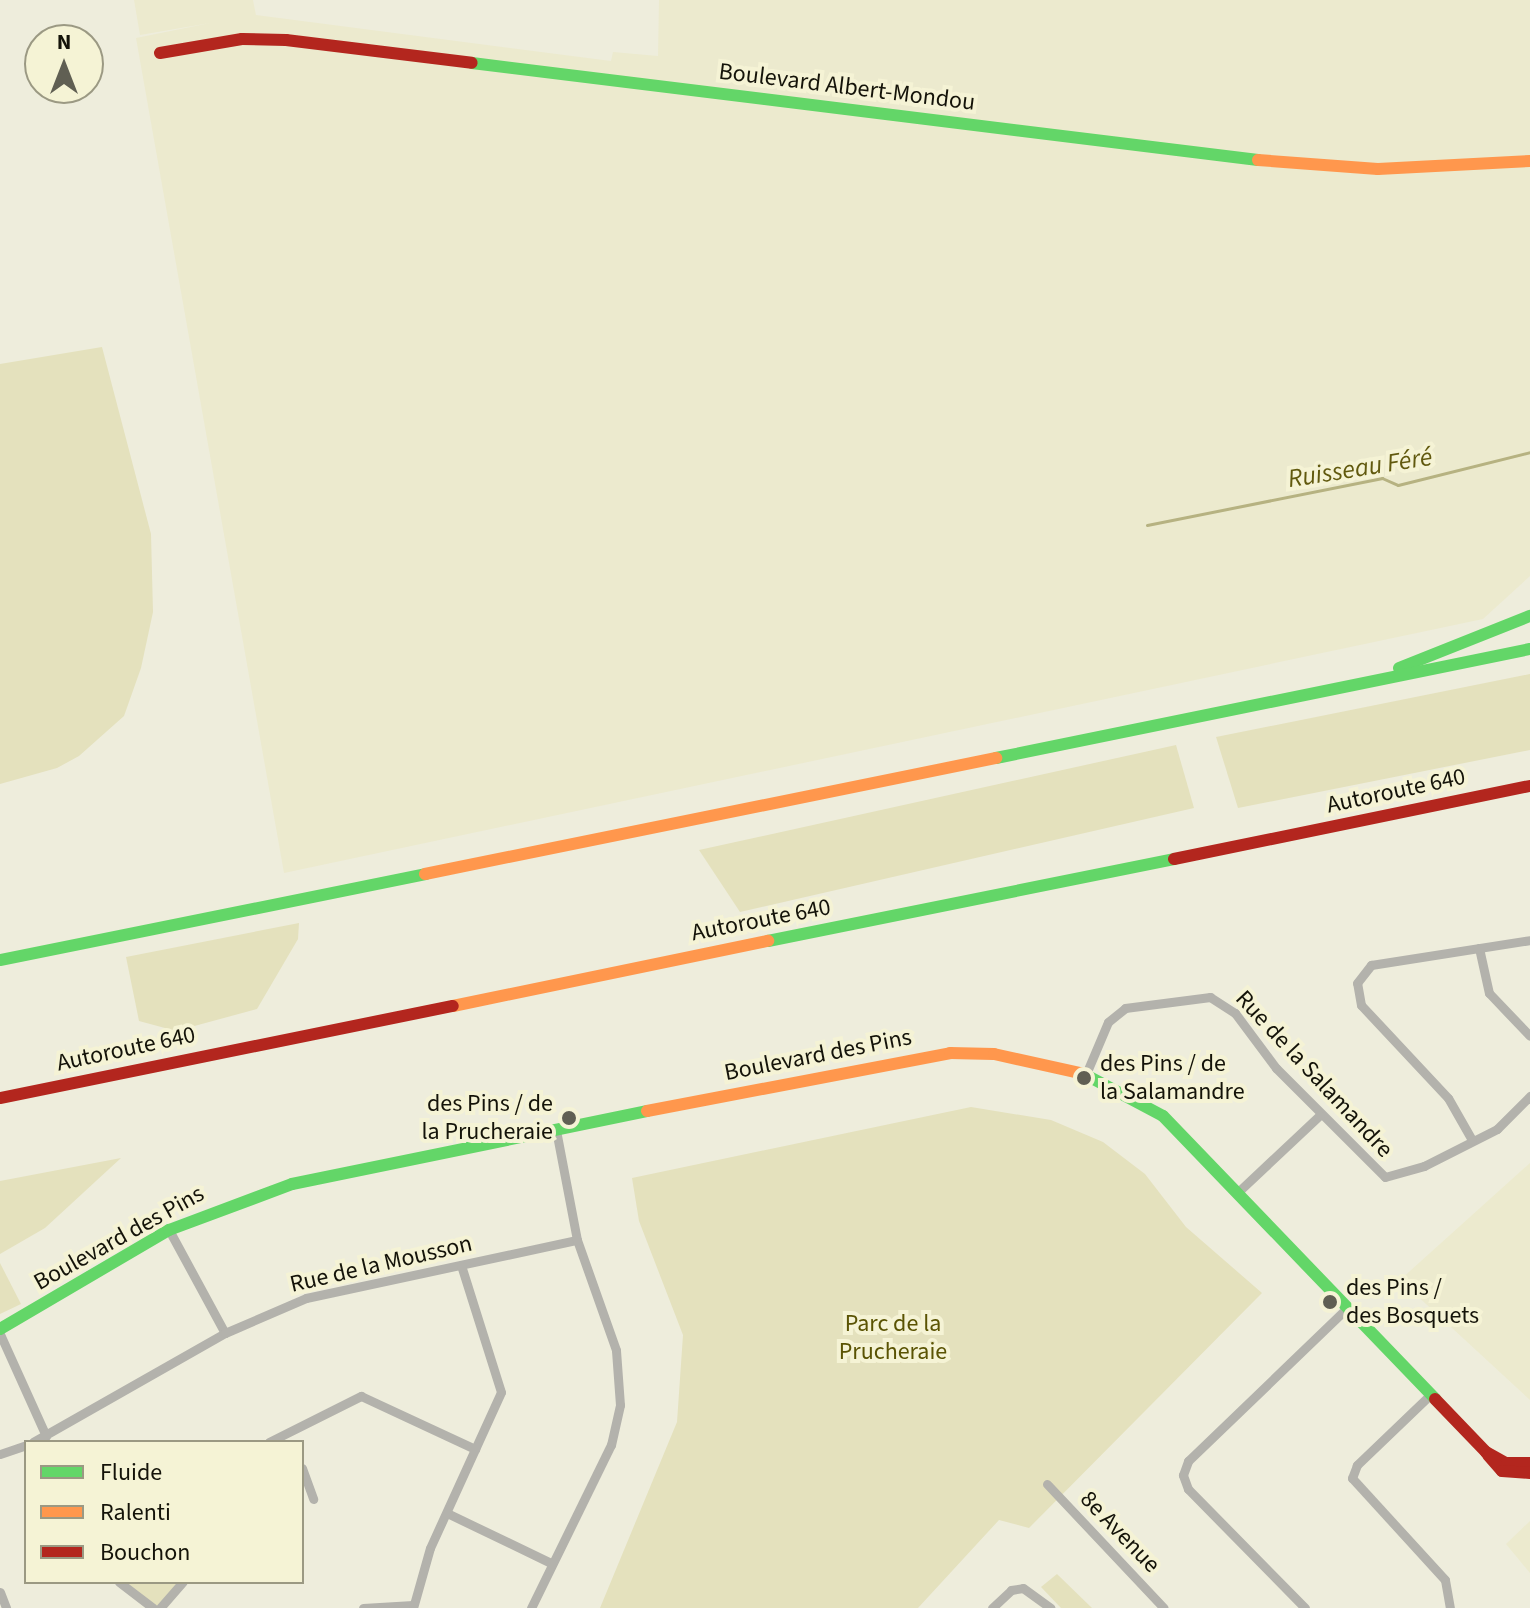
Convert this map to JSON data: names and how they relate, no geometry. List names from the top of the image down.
{
  "streets": {
    "main road": ["Boulevard Albert-Mondou", "Autoroute 640", "Boulevard des Pins"],
    "street": ["Rue de la Salamandre", "Rue de la Mousson", "8e Avenue"]
  },
  "crossings": [
    ["Boulevard des Pins", "Rue de la Salamandre"]
  ],
  "water": ["Ruisseau Féré"],
  "parks": ["Parc de la Prucheraie"],
  "places": ["des Pins / de la Salamandre", "des Pins / de la Prucheraie", "des Pins / des Bosquets"],
  "legend": ["Fluide", "Ralenti", "Bouchon"],
  "north": "top"
}
